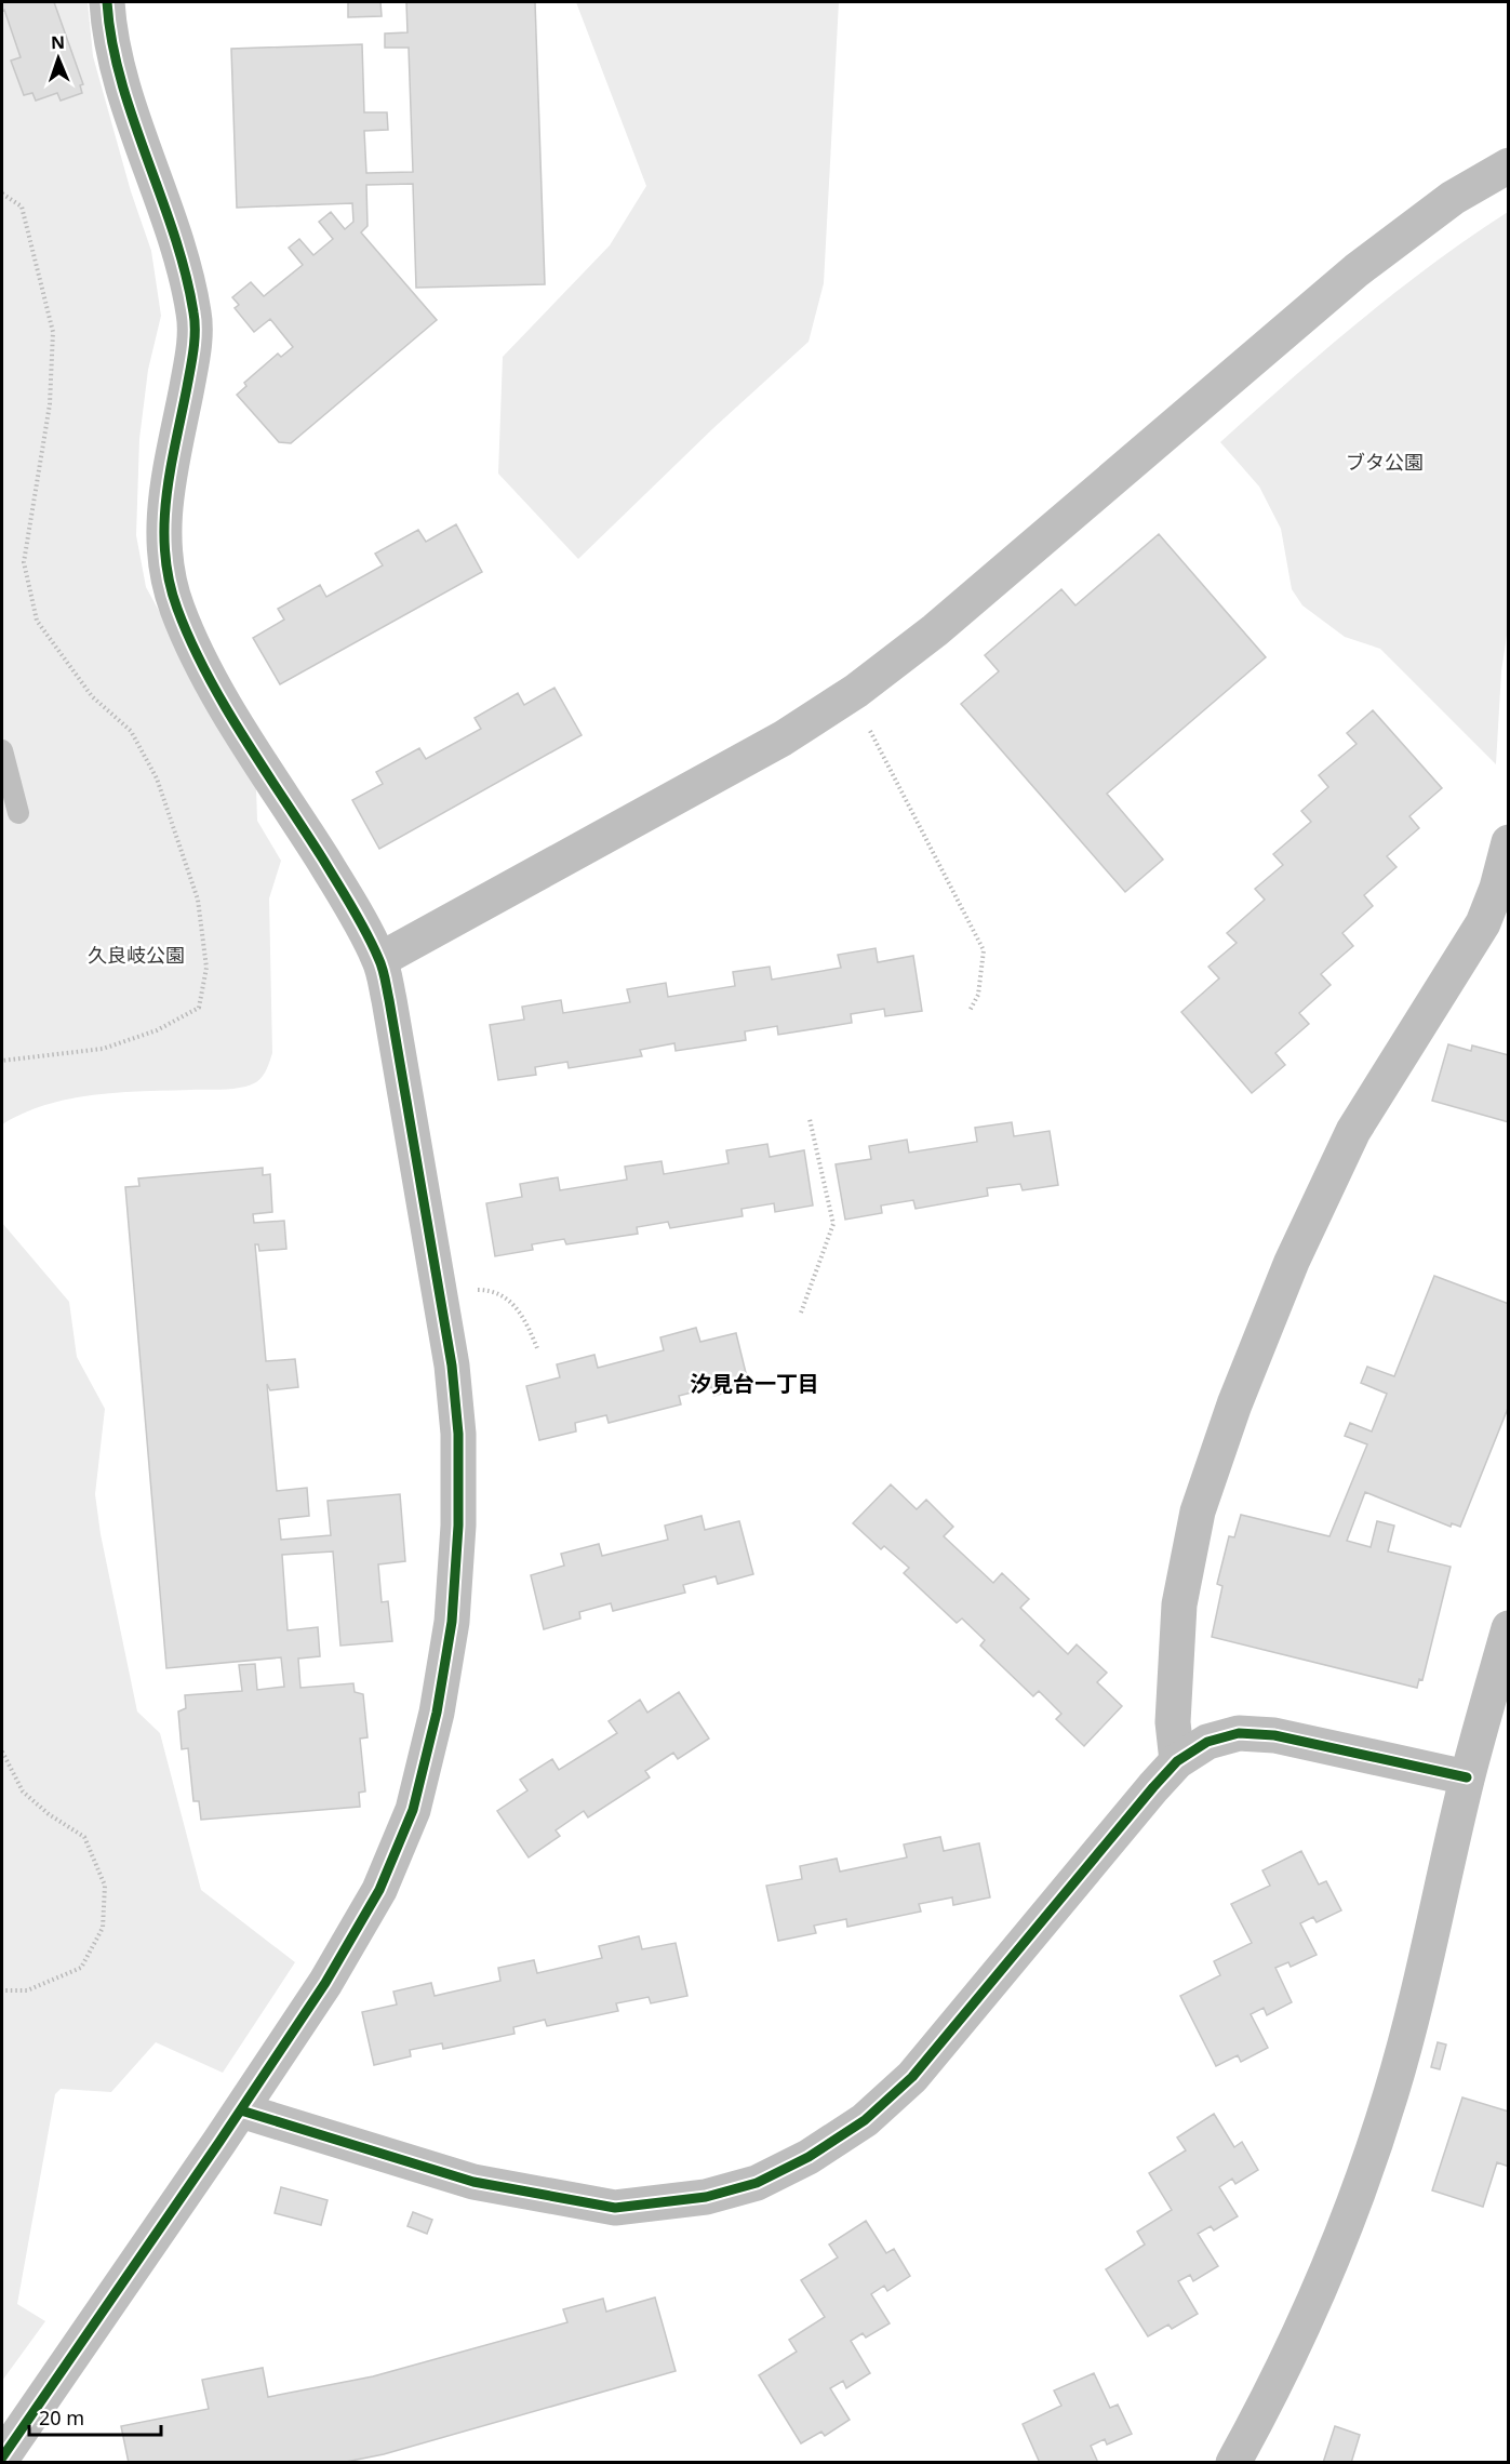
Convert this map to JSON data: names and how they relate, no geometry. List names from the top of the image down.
{
  "districts": ["汐見台一丁目"],
  "parks": ["ブタ公園", "久良岐公園"],
  "scale_bar": "20 m",
  "north": "top"
}
